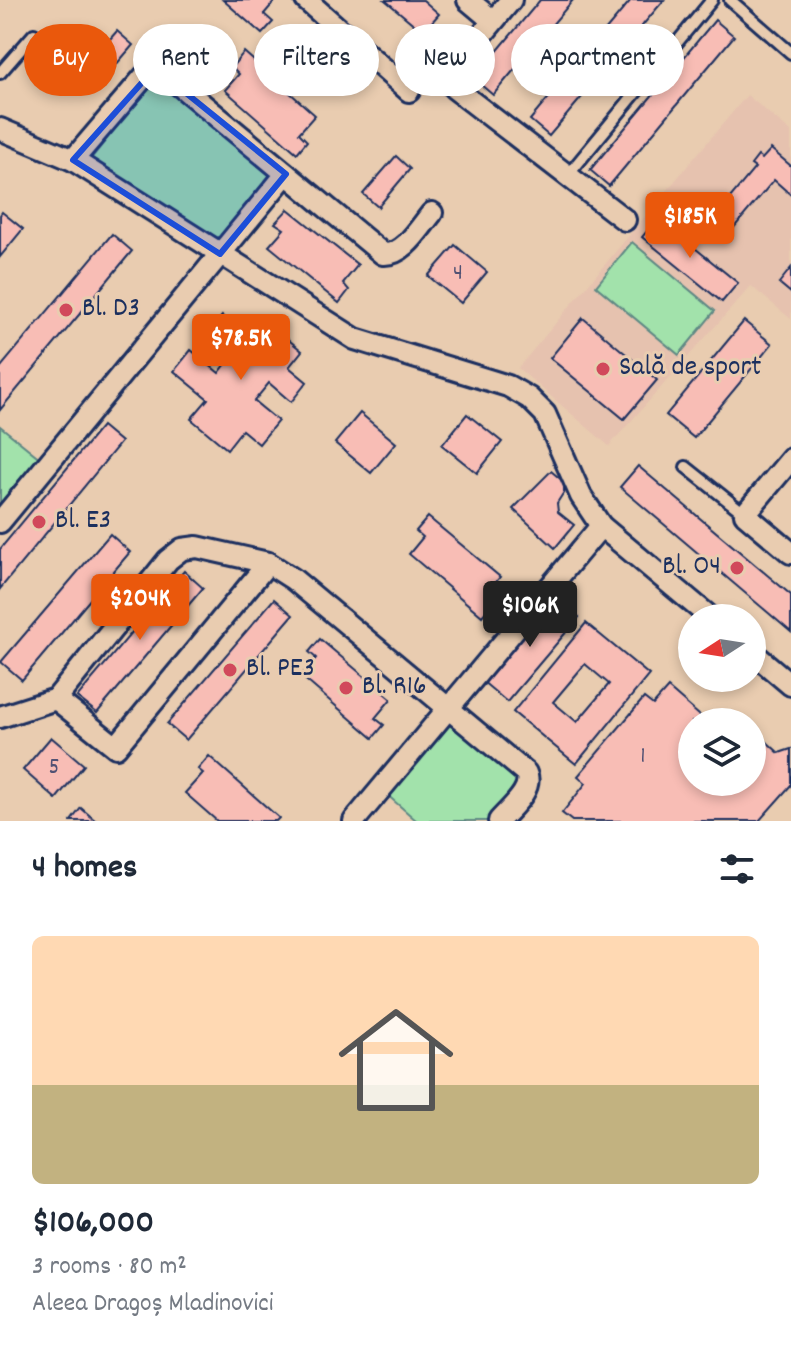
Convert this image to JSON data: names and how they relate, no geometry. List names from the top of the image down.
{
  "places": [
    "Bl. D3",
    "Sală de sport",
    "Bl. E3",
    "Bl. O4",
    "Bl. PE3",
    "Bl. R16"
  ],
  "house_numbers": ["4", "1", "5"],
  "north": "left",
  "page": {
    "chip": [
      "Buy",
      "Rent",
      "Filters",
      "New",
      "Apartment"
    ],
    "price": [
      "$185K",
      "$78.5K",
      "$204K",
      "$106K"
    ],
    "heading": "4 homes",
    "list": [
      {
        "name": "$106,000",
        "note": "3 rooms · 80 m² · Aleea Dragoș Mladinovici"
      }
    ]
  }
}
